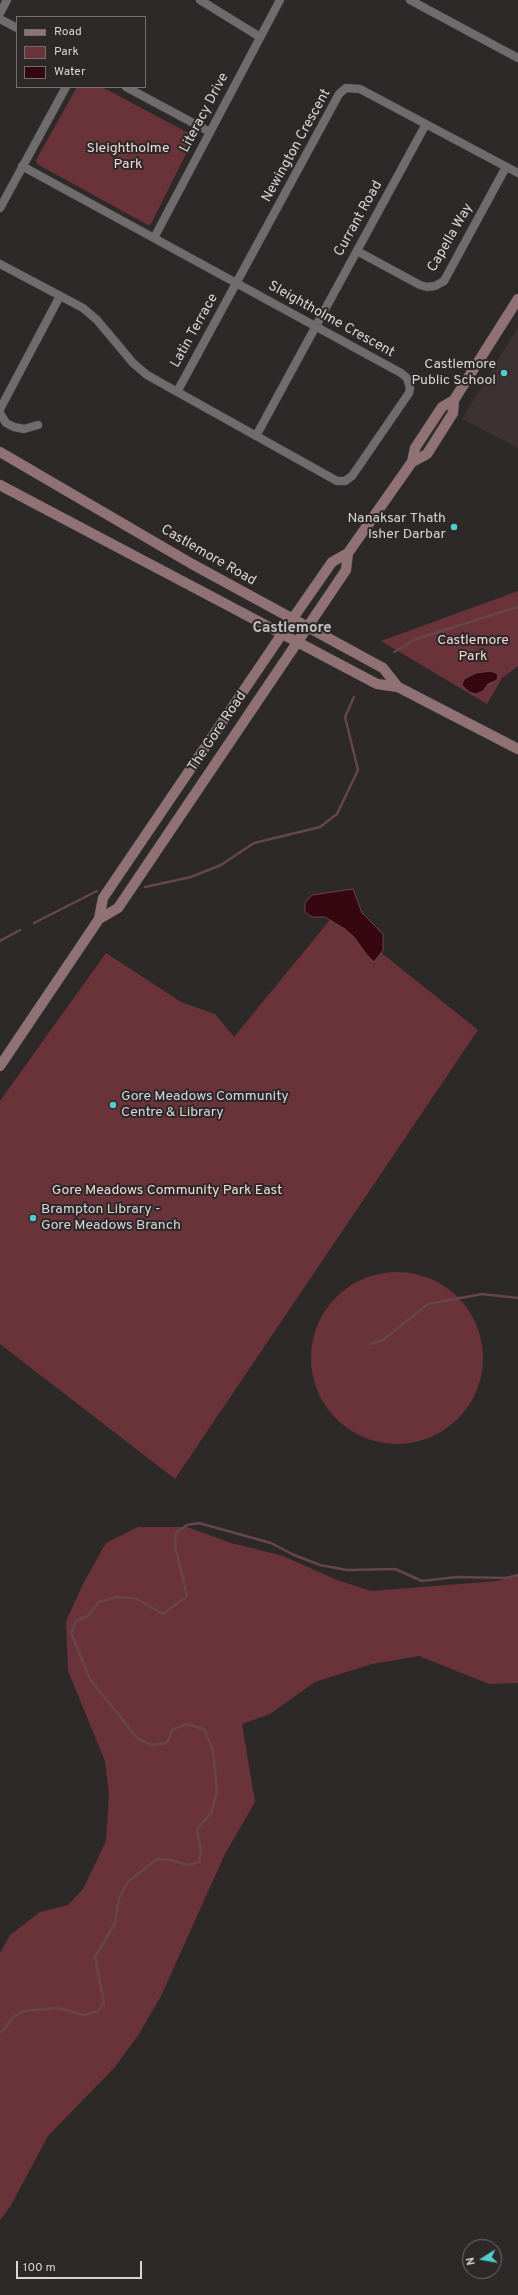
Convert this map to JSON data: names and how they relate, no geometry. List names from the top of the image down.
{
  "streets": {
    "main road": ["Castlemore Road", "The Gore Road"],
    "street": [
      "Literacy Drive",
      "Newington Crescent",
      "Currant Road",
      "Capella Way",
      "Sleightholme Crescent",
      "Latin Terrace"
    ]
  },
  "crossings": [
    ["Literacy Drive", "Sleightholme Crescent"],
    ["Newington Crescent", "Currant Road"],
    ["Newington Crescent", "Capella Way"],
    ["Newington Crescent", "Sleightholme Crescent"],
    ["Newington Crescent", "Latin Terrace"],
    ["Currant Road", "Capella Way"],
    ["Currant Road", "Sleightholme Crescent"],
    ["Sleightholme Crescent", "Latin Terrace"],
    ["Castlemore Road", "The Gore Road"]
  ],
  "districts": ["Castlemore"],
  "parks": ["Sleightholme Park", "Castlemore Park", "Gore Meadows Community Park East"],
  "places": [
    "Castlemore Public School",
    "Nanaksar Thath Isher Darbar",
    "Gore Meadows Community Centre & Library",
    "Brampton Library - Gore Meadows Branch"
  ],
  "legend": ["Road", "Park", "Water"],
  "scale_bar": "100 m",
  "north": "left"
}
